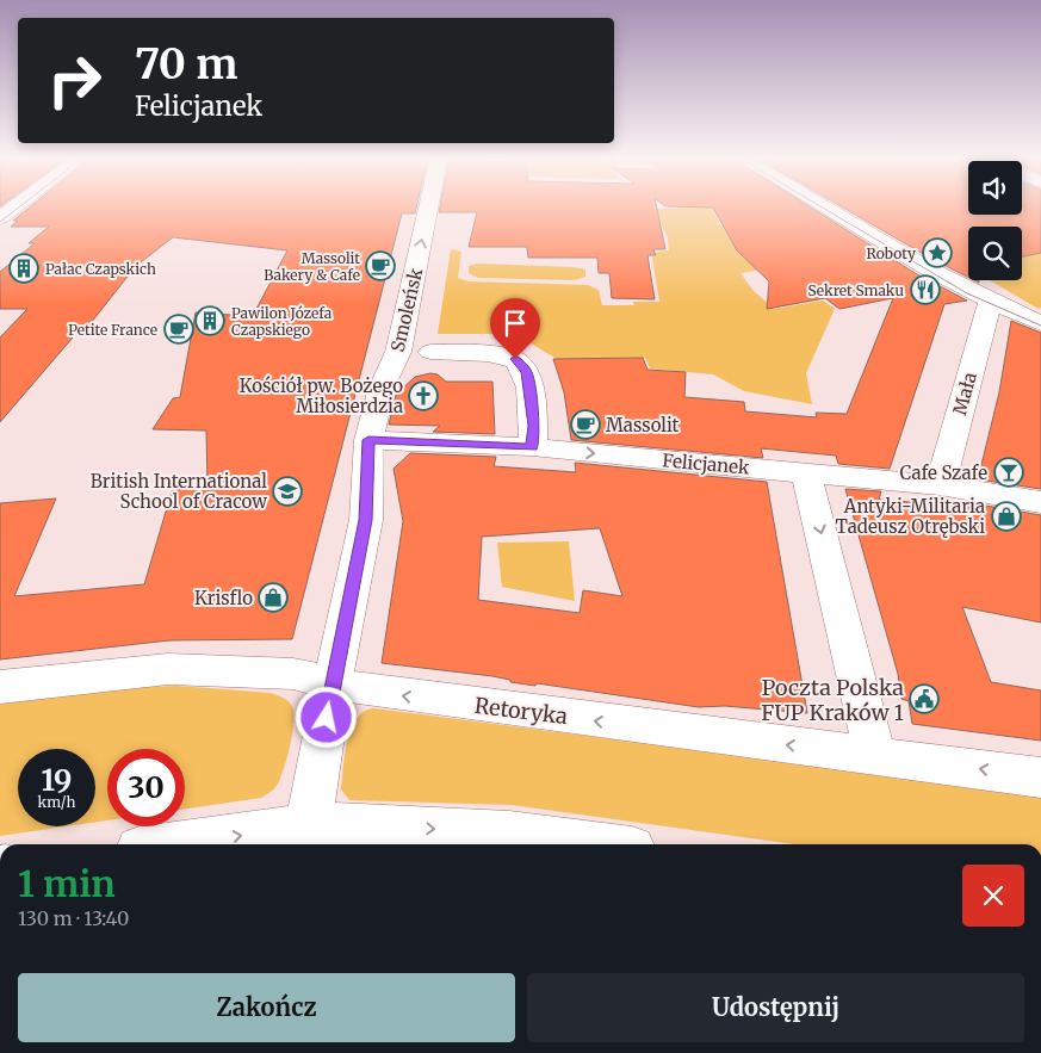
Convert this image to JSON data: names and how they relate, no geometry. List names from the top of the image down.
{
  "streets": {
    "street": [
      "Smoleńsk",
      "Mała",
      "Felicjanek",
      "Retoryka"
    ]
  },
  "crossings": [
    ["Smoleńsk", "Felicjanek"],
    ["Smoleńsk", "Retoryka"],
    ["Mała", "Felicjanek"]
  ],
  "one_way": ["Smoleńsk", "Felicjanek"],
  "places": {
    "place": ["Roboty"],
    "cafe": ["Massolit Bakery & Cafe", "Petite France", "Massolit"],
    "building": ["Pałac Czapskich", "Pawilon Józefa Czapskiego"],
    "restaurant": ["Sekret Smaku"],
    "church": ["Kościół pw. Bożego Miłosierdzia"],
    "bar": ["Cafe Szafe"],
    "school or university": ["British International School of Cracow"],
    "shop": ["Antyki-Militaria Tadeusz Otrębski", "Krisflo"],
    "public building": ["Poczta Polska FUP Kraków 1"]
  },
  "page": {
    "turn": ["70 m", "Felicjanek"],
    "speed": "19 km/h",
    "limit": "30",
    "heading": ["1 min", "130 m · 13:40"],
    "buttons": ["Zakończ", "Udostępnij"]
  }
}
